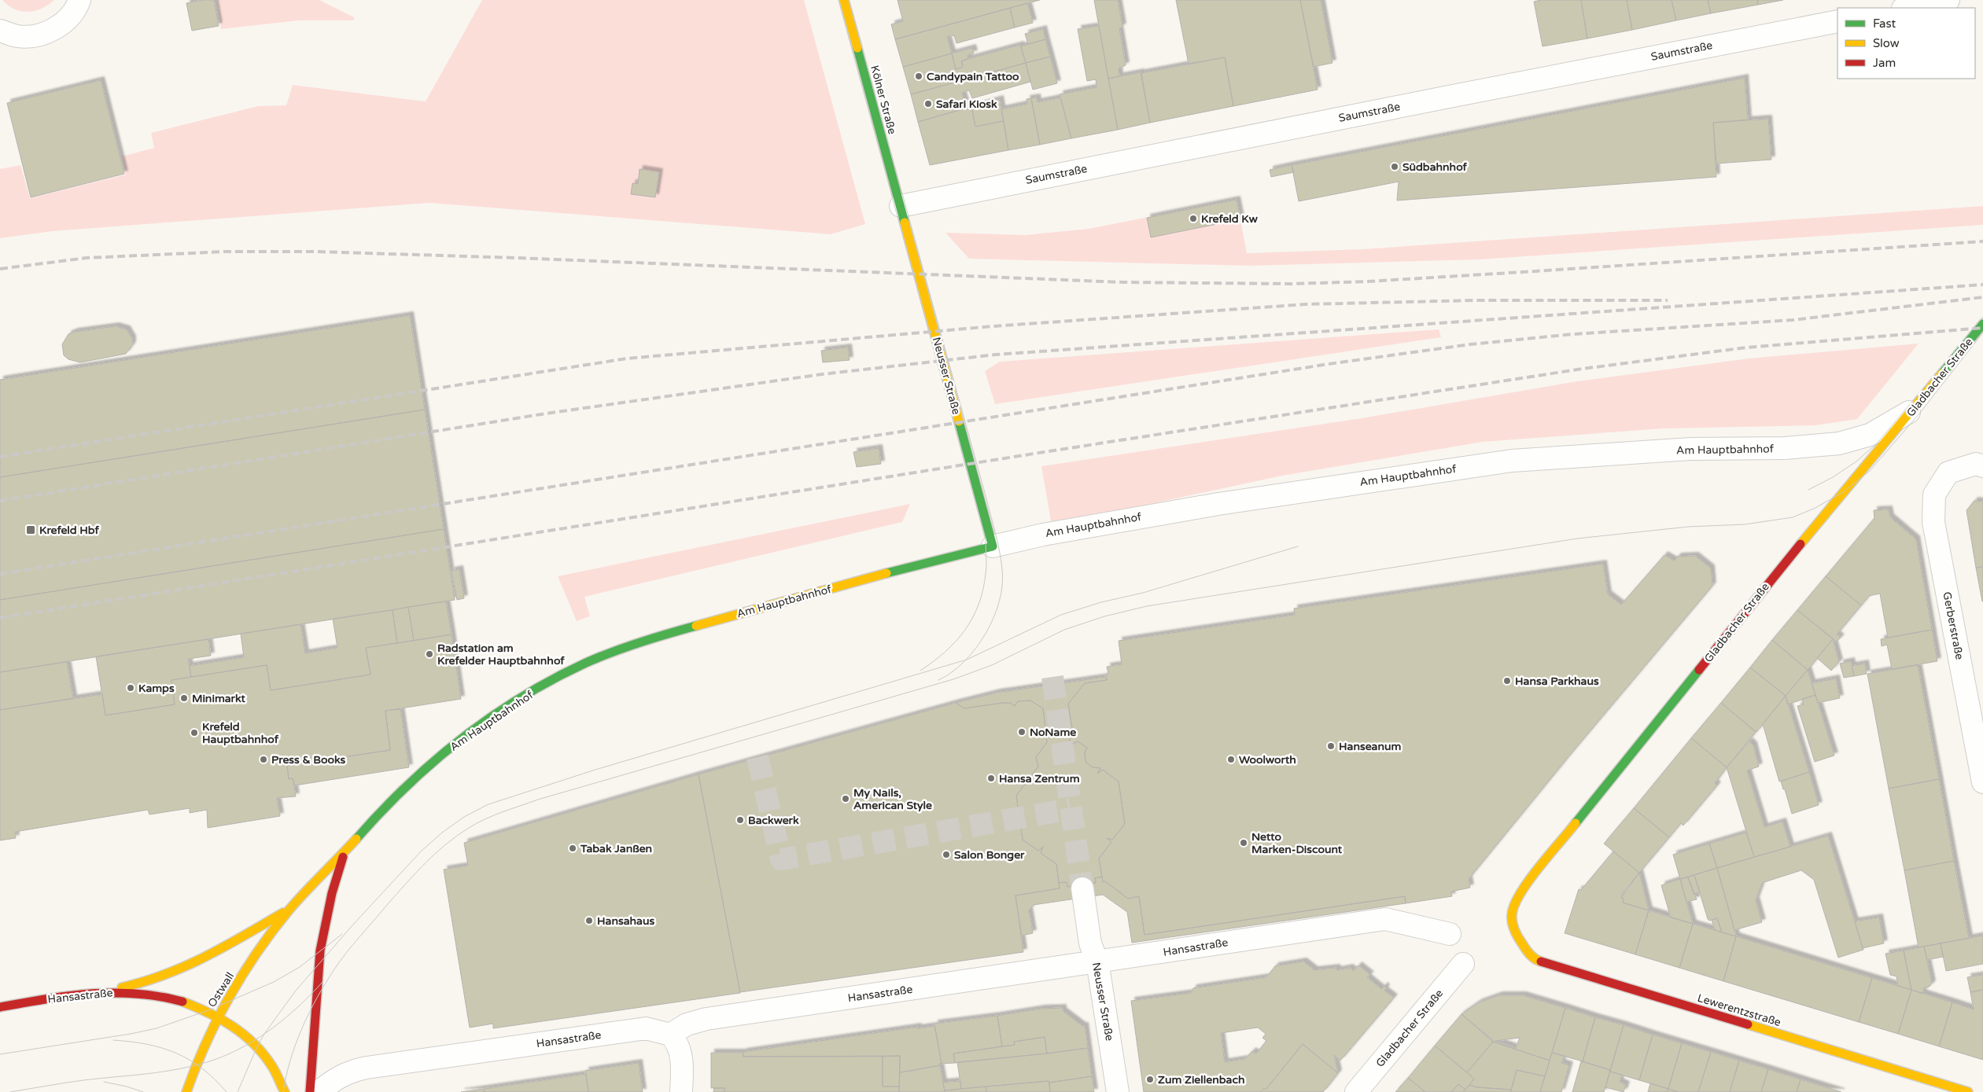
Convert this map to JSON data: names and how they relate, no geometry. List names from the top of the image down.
{
  "streets": {
    "street": [
      "Saumstraße",
      "Kölner Straße",
      "Neusser Straße",
      "Gladbacher Straße",
      "Am Hauptbahnhof",
      "Gerberstraße",
      "Hansastraße",
      "Ostwall",
      "Lewerentzstraße"
    ]
  },
  "crossings": [
    ["Saumstraße", "Kölner Straße"],
    ["Saumstraße", "Neusser Straße"],
    ["Kölner Straße", "Neusser Straße"],
    ["Neusser Straße", "Am Hauptbahnhof"],
    ["Neusser Straße", "Hansastraße"],
    ["Gladbacher Straße", "Am Hauptbahnhof"],
    ["Gladbacher Straße", "Lewerentzstraße"],
    ["Am Hauptbahnhof", "Ostwall"],
    ["Hansastraße", "Ostwall"]
  ],
  "places": {
    "other": [
      "Candypain Tattoo",
      "Safari Kiosk",
      "Südbahnhof",
      "Krefeld Kw",
      "Radstation am Krefelder Hauptbahnhof",
      "Hansa Parkhaus",
      "Kamps",
      "Minimarkt",
      "NoName",
      "Krefeld Hauptbahnhof",
      "Hanseanum",
      "Press & Books",
      "Woolworth",
      "Hansa Zentrum",
      "My Nails, American Style",
      "Backwerk",
      "Netto Marken-Discount",
      "Tabak Janßen",
      "Salon Bonger",
      "Hansahaus",
      "Zum Ziellenbach"
    ],
    "transit": ["Krefeld Hbf"]
  },
  "legend": ["Fast", "Slow", "Jam"]
}
